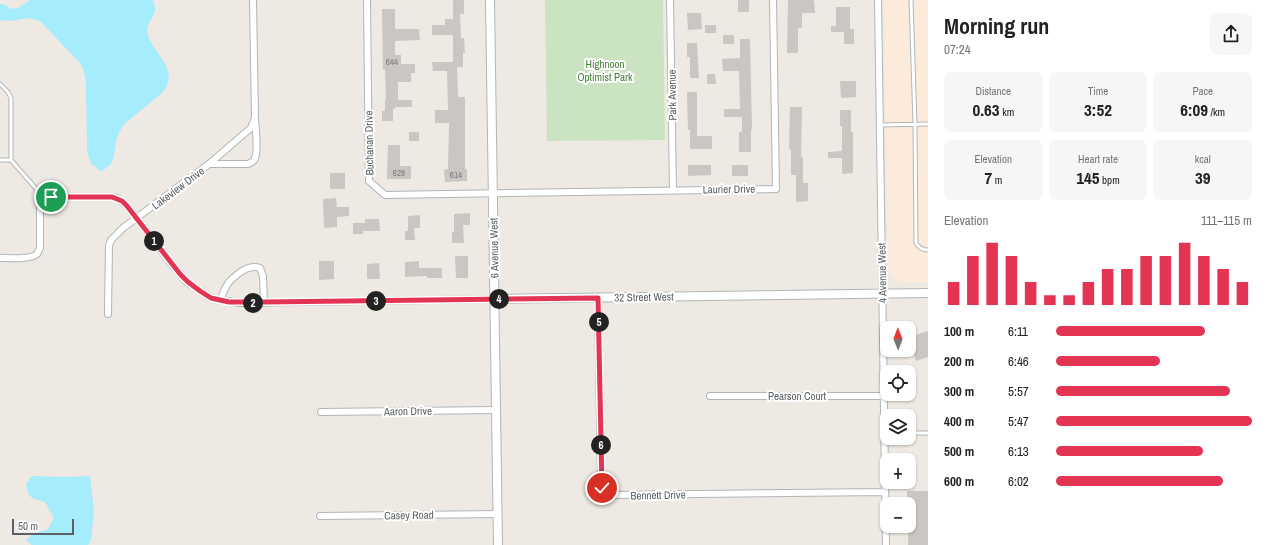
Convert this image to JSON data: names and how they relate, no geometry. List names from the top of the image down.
{
  "streets": {
    "street": [
      "Park Avenue",
      "Buchanan Drive",
      "Lakeview Drive",
      "Laurier Drive",
      "6 Avenue West",
      "4 Avenue West",
      "32 Street West",
      "Pearson Court",
      "Aaron Drive",
      "Bennett Drive",
      "Casey Road"
    ]
  },
  "crossings": [
    ["Park Avenue", "Laurier Drive"],
    ["Buchanan Drive", "Laurier Drive"],
    ["Buchanan Drive", "6 Avenue West"],
    ["Lakeview Drive", "32 Street West"],
    ["Laurier Drive", "6 Avenue West"],
    ["6 Avenue West", "32 Street West"],
    ["6 Avenue West", "Aaron Drive"],
    ["6 Avenue West", "Casey Road"],
    ["4 Avenue West", "32 Street West"],
    ["4 Avenue West", "Bennett Drive"],
    ["32 Street West", "Bennett Drive"]
  ],
  "parks": ["Highnoon Optimist Park"],
  "house_numbers": ["644", "628", "614"],
  "scale_bar": "50 m",
  "north": "top",
  "page": {
    "heading": ["Morning run", "07:24"],
    "stats": [
      ["Distance", "0.63 km"],
      ["Time", "3:52"],
      ["Pace", "6:09 /km"],
      ["Elevation", "7 m"],
      ["Heart rate", "145 bpm"],
      ["kcal", "39"]
    ],
    "chart": ["Elevation", "111–115 m"],
    "pins": [
      "1",
      "4",
      "3",
      "2",
      "5",
      "6"
    ],
    "list": [
      {
        "name": "100 m",
        "note": "6:11"
      },
      {
        "name": "200 m",
        "note": "6:46"
      },
      {
        "name": "300 m",
        "note": "5:57"
      },
      {
        "name": "400 m",
        "note": "5:47"
      },
      {
        "name": "500 m",
        "note": "6:13"
      },
      {
        "name": "600 m",
        "note": "6:02"
      }
    ],
    "map_buttons": ["+", "−"],
    "scale": "50 m"
  }
}
